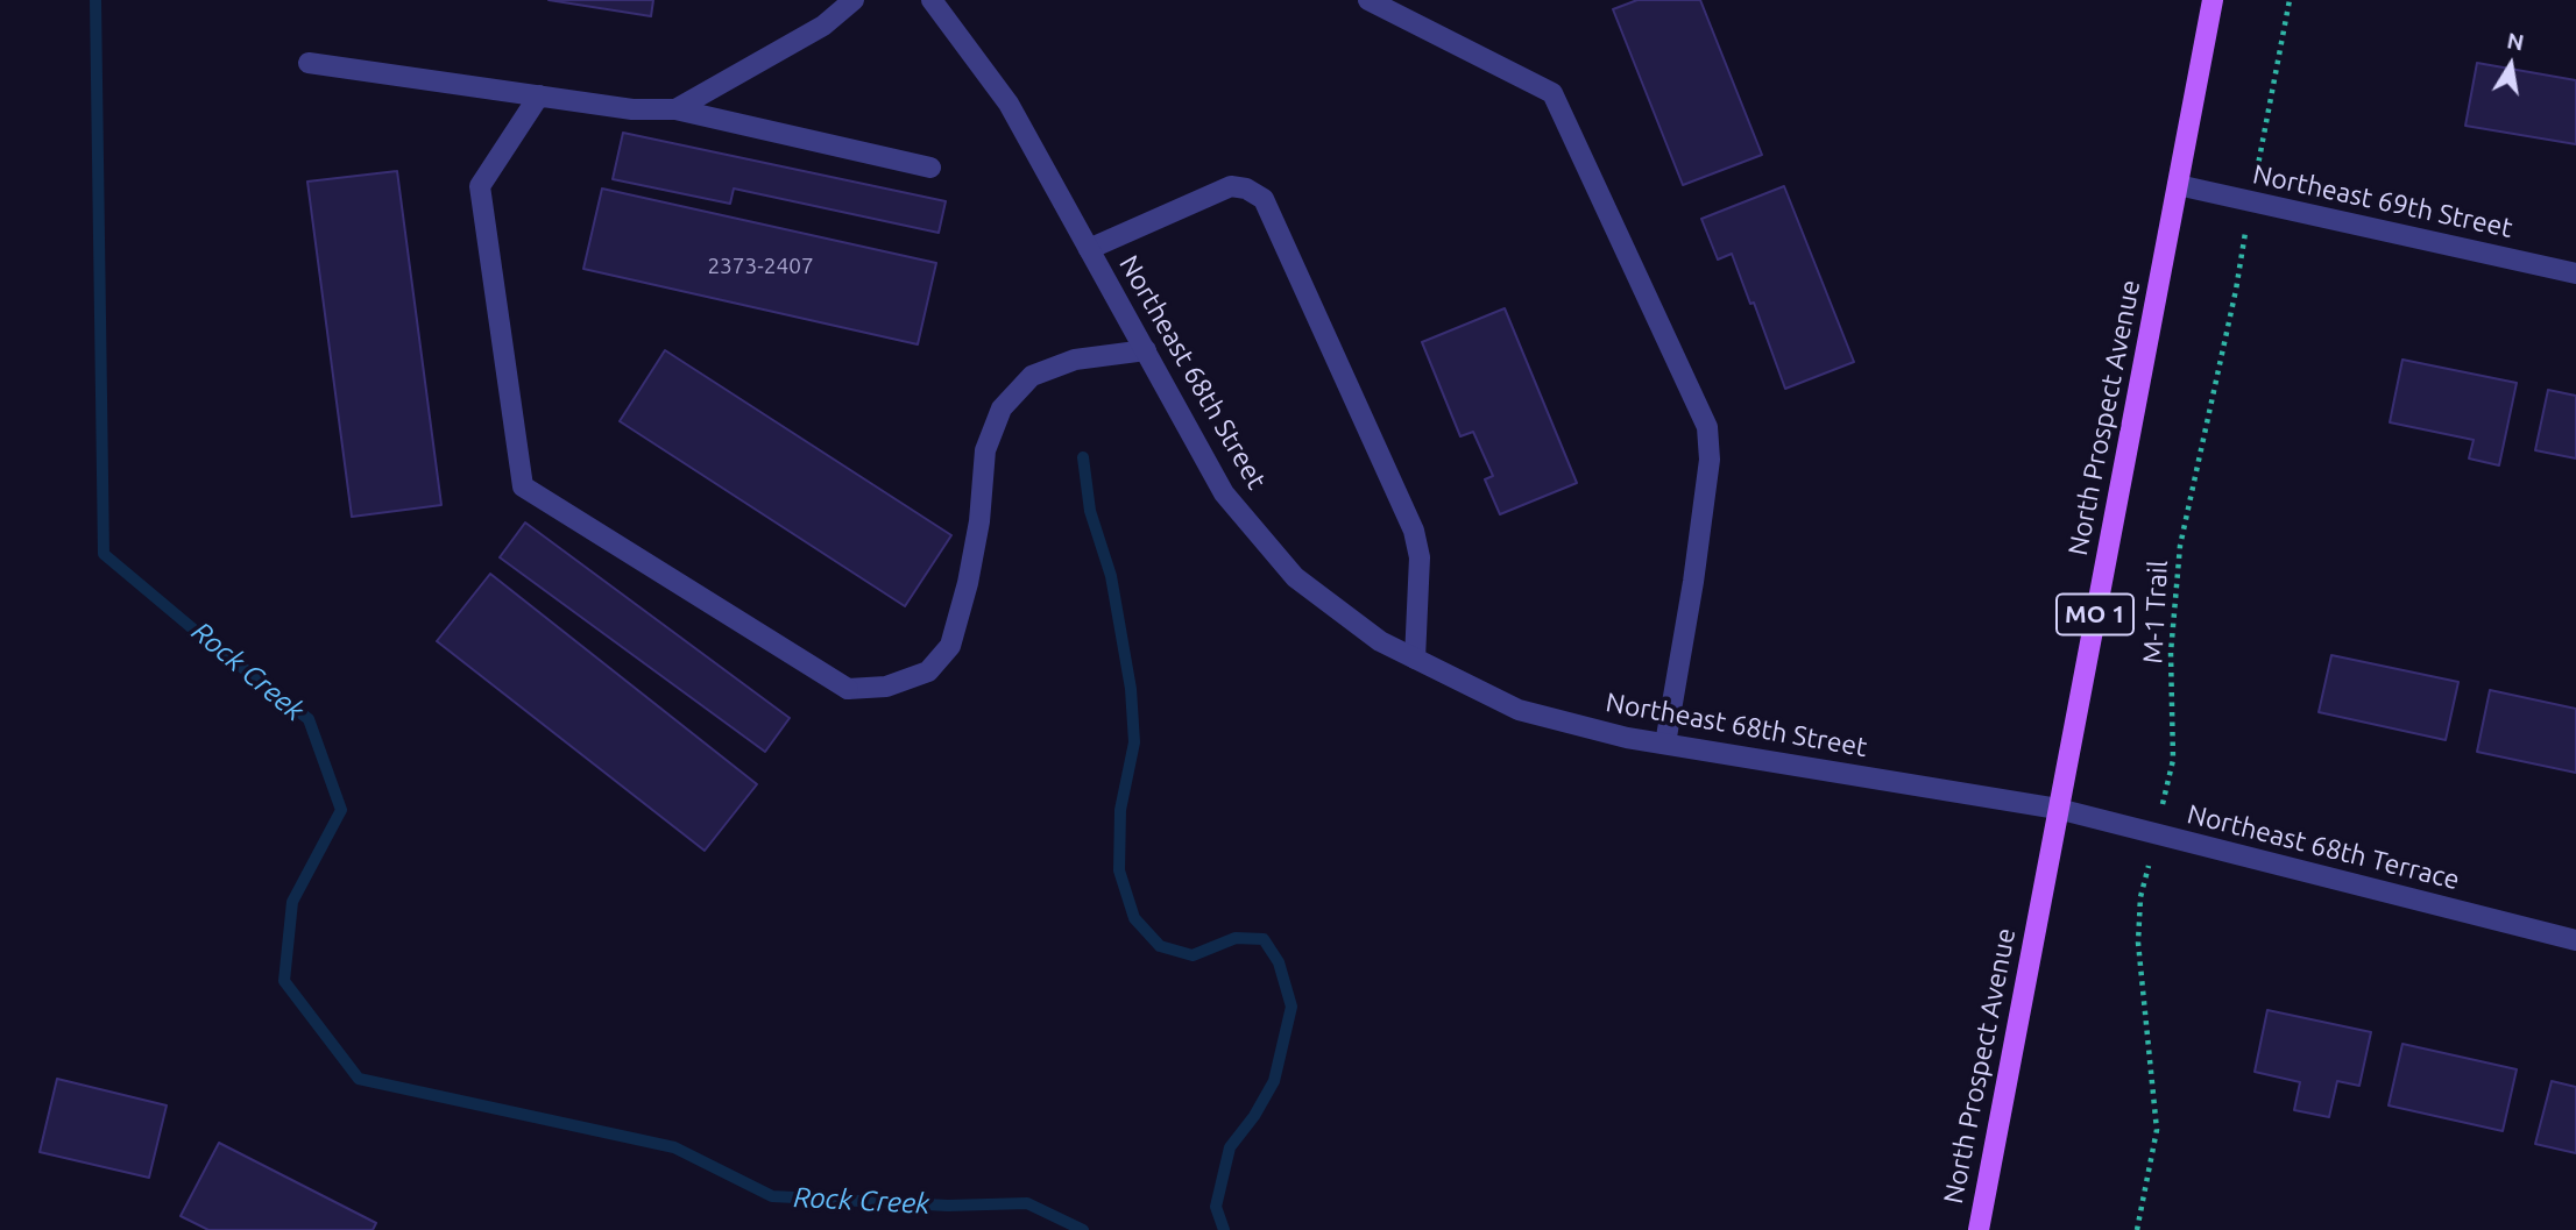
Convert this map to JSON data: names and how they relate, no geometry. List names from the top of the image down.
{
  "streets": {
    "main road": ["North Prospect Avenue", "MO 1"],
    "street": ["Northeast 69th Street", "Northeast 68th Street", "Northeast 68th Terrace"],
    "path": ["M-1 Trail"]
  },
  "crossings": [
    ["Northeast 69th Street", "North Prospect Avenue"],
    ["Northeast 69th Street", "M-1 Trail"],
    ["Northeast 68th Street", "North Prospect Avenue"],
    ["Northeast 68th Street", "Northeast 68th Terrace"],
    ["North Prospect Avenue", "Northeast 68th Terrace"],
    ["M-1 Trail", "Northeast 68th Terrace"]
  ],
  "water": ["Rock Creek"],
  "house_numbers": ["2373-2407"],
  "north": "top"
}
